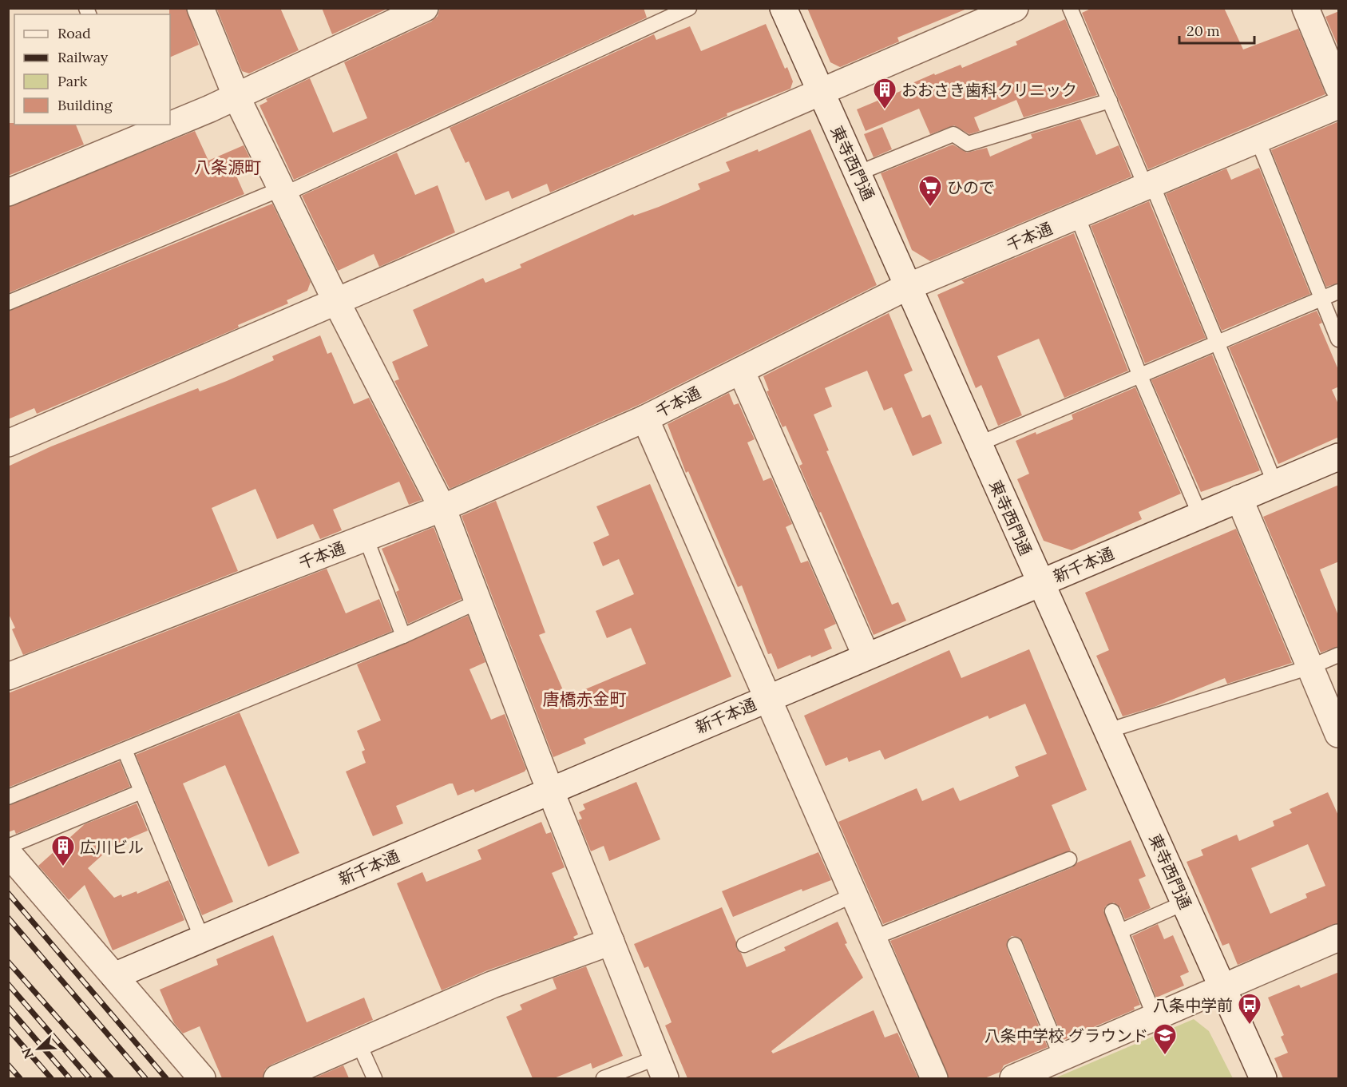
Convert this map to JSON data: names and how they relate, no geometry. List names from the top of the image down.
{
  "streets": {
    "street": ["東寺西門通", "千本通", "新千本通"]
  },
  "crossings": [
    ["東寺西門通", "千本通"],
    ["東寺西門通", "新千本通"]
  ],
  "districts": ["八条源町", "唐橋赤金町"],
  "places": {
    "building": ["おおさき歯科クリニック", "広川ビル"],
    "supermarket": ["ひので"],
    "bus stop": ["八条中学前"],
    "school or university": ["八条中学校 グラウンド"]
  },
  "legend": [
    "Road",
    "Railway",
    "Park",
    "Building"
  ],
  "scale_bar": "20 m",
  "north": "bottom left"
}
